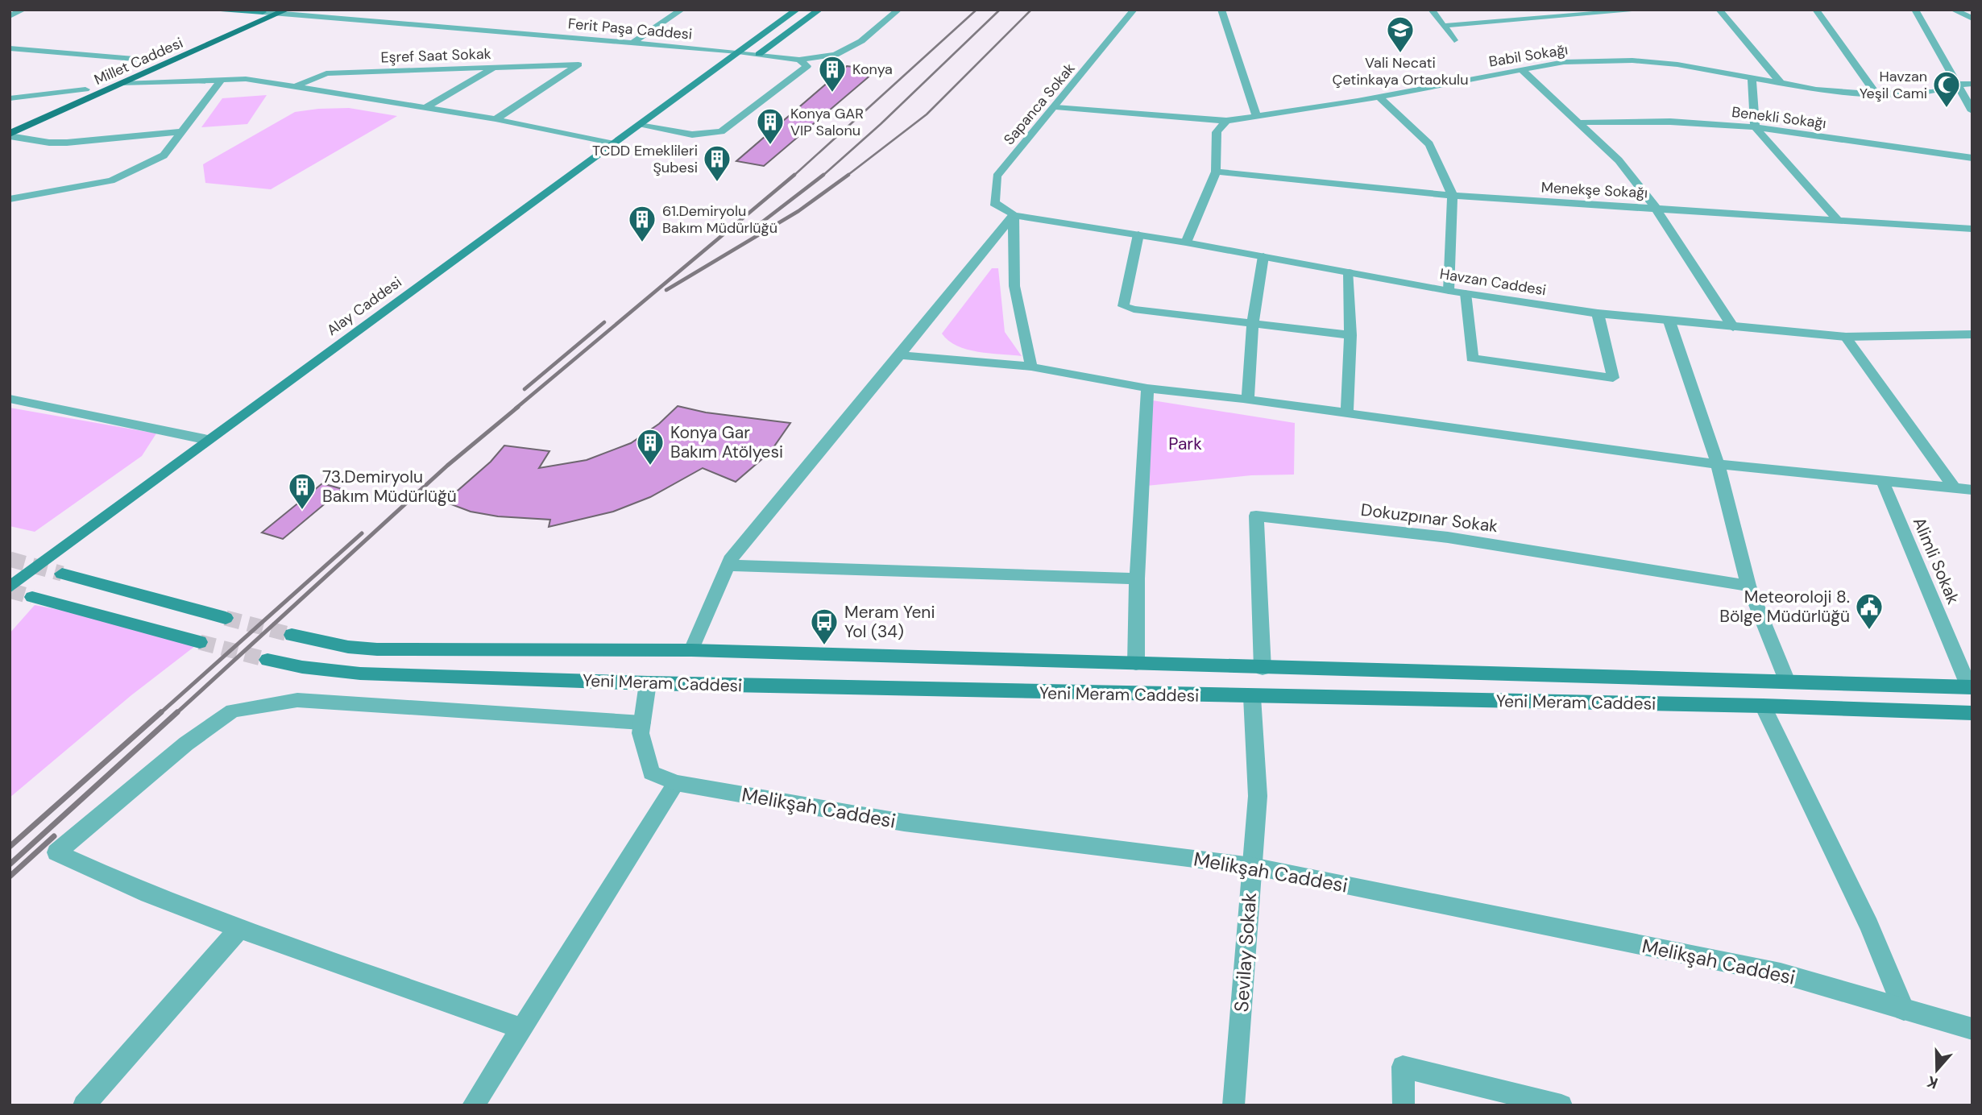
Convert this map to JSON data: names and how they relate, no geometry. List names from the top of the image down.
{
  "streets": {
    "main road": [
      "Ferit Paşa Caddesi",
      "Millet Caddesi",
      "Alay Caddesi",
      "Yeni Meram Caddesi"
    ],
    "street": [
      "Eşref Saat Sokak",
      "Babil Sokağı",
      "Sapanca Sokak",
      "Benekli Sokağı",
      "Menekşe Sokağı",
      "Havzan Caddesi",
      "Dokuzpınar Sokak",
      "Alimli Sokak",
      "Melikşah Caddesi",
      "Sevilay Sokak"
    ]
  },
  "crossings": [
    ["Ferit Paşa Caddesi", "Millet Caddesi"],
    ["Ferit Paşa Caddesi", "Alay Caddesi"],
    ["Babil Sokağı", "Sapanca Sokak"],
    ["Sapanca Sokak", "Havzan Caddesi"],
    ["Dokuzpınar Sokak", "Yeni Meram Caddesi"],
    ["Alimli Sokak", "Yeni Meram Caddesi"],
    ["Yeni Meram Caddesi", "Melikşah Caddesi"],
    ["Yeni Meram Caddesi", "Sevilay Sokak"],
    ["Melikşah Caddesi", "Sevilay Sokak"]
  ],
  "parks": ["Park"],
  "places": {
    "school or university": ["Vali Necati Çetinkaya Ortaokulu"],
    "building": [
      "Konya",
      "Konya GAR VIP Salonu",
      "TCDD Emeklileri Şubesi",
      "61.Demiryolu Bakım Müdürlüğü",
      "Konya Gar Bakım Atölyesi",
      "73.Demiryolu Bakım Müdürlüğü"
    ],
    "mosque": ["Havzan Yeşil Cami"],
    "public building": ["Meteoroloji 8. Bölge Müdürlüğü"],
    "bus stop": ["Meram Yeni Yol (34)"]
  },
  "north": "bottom"
}
